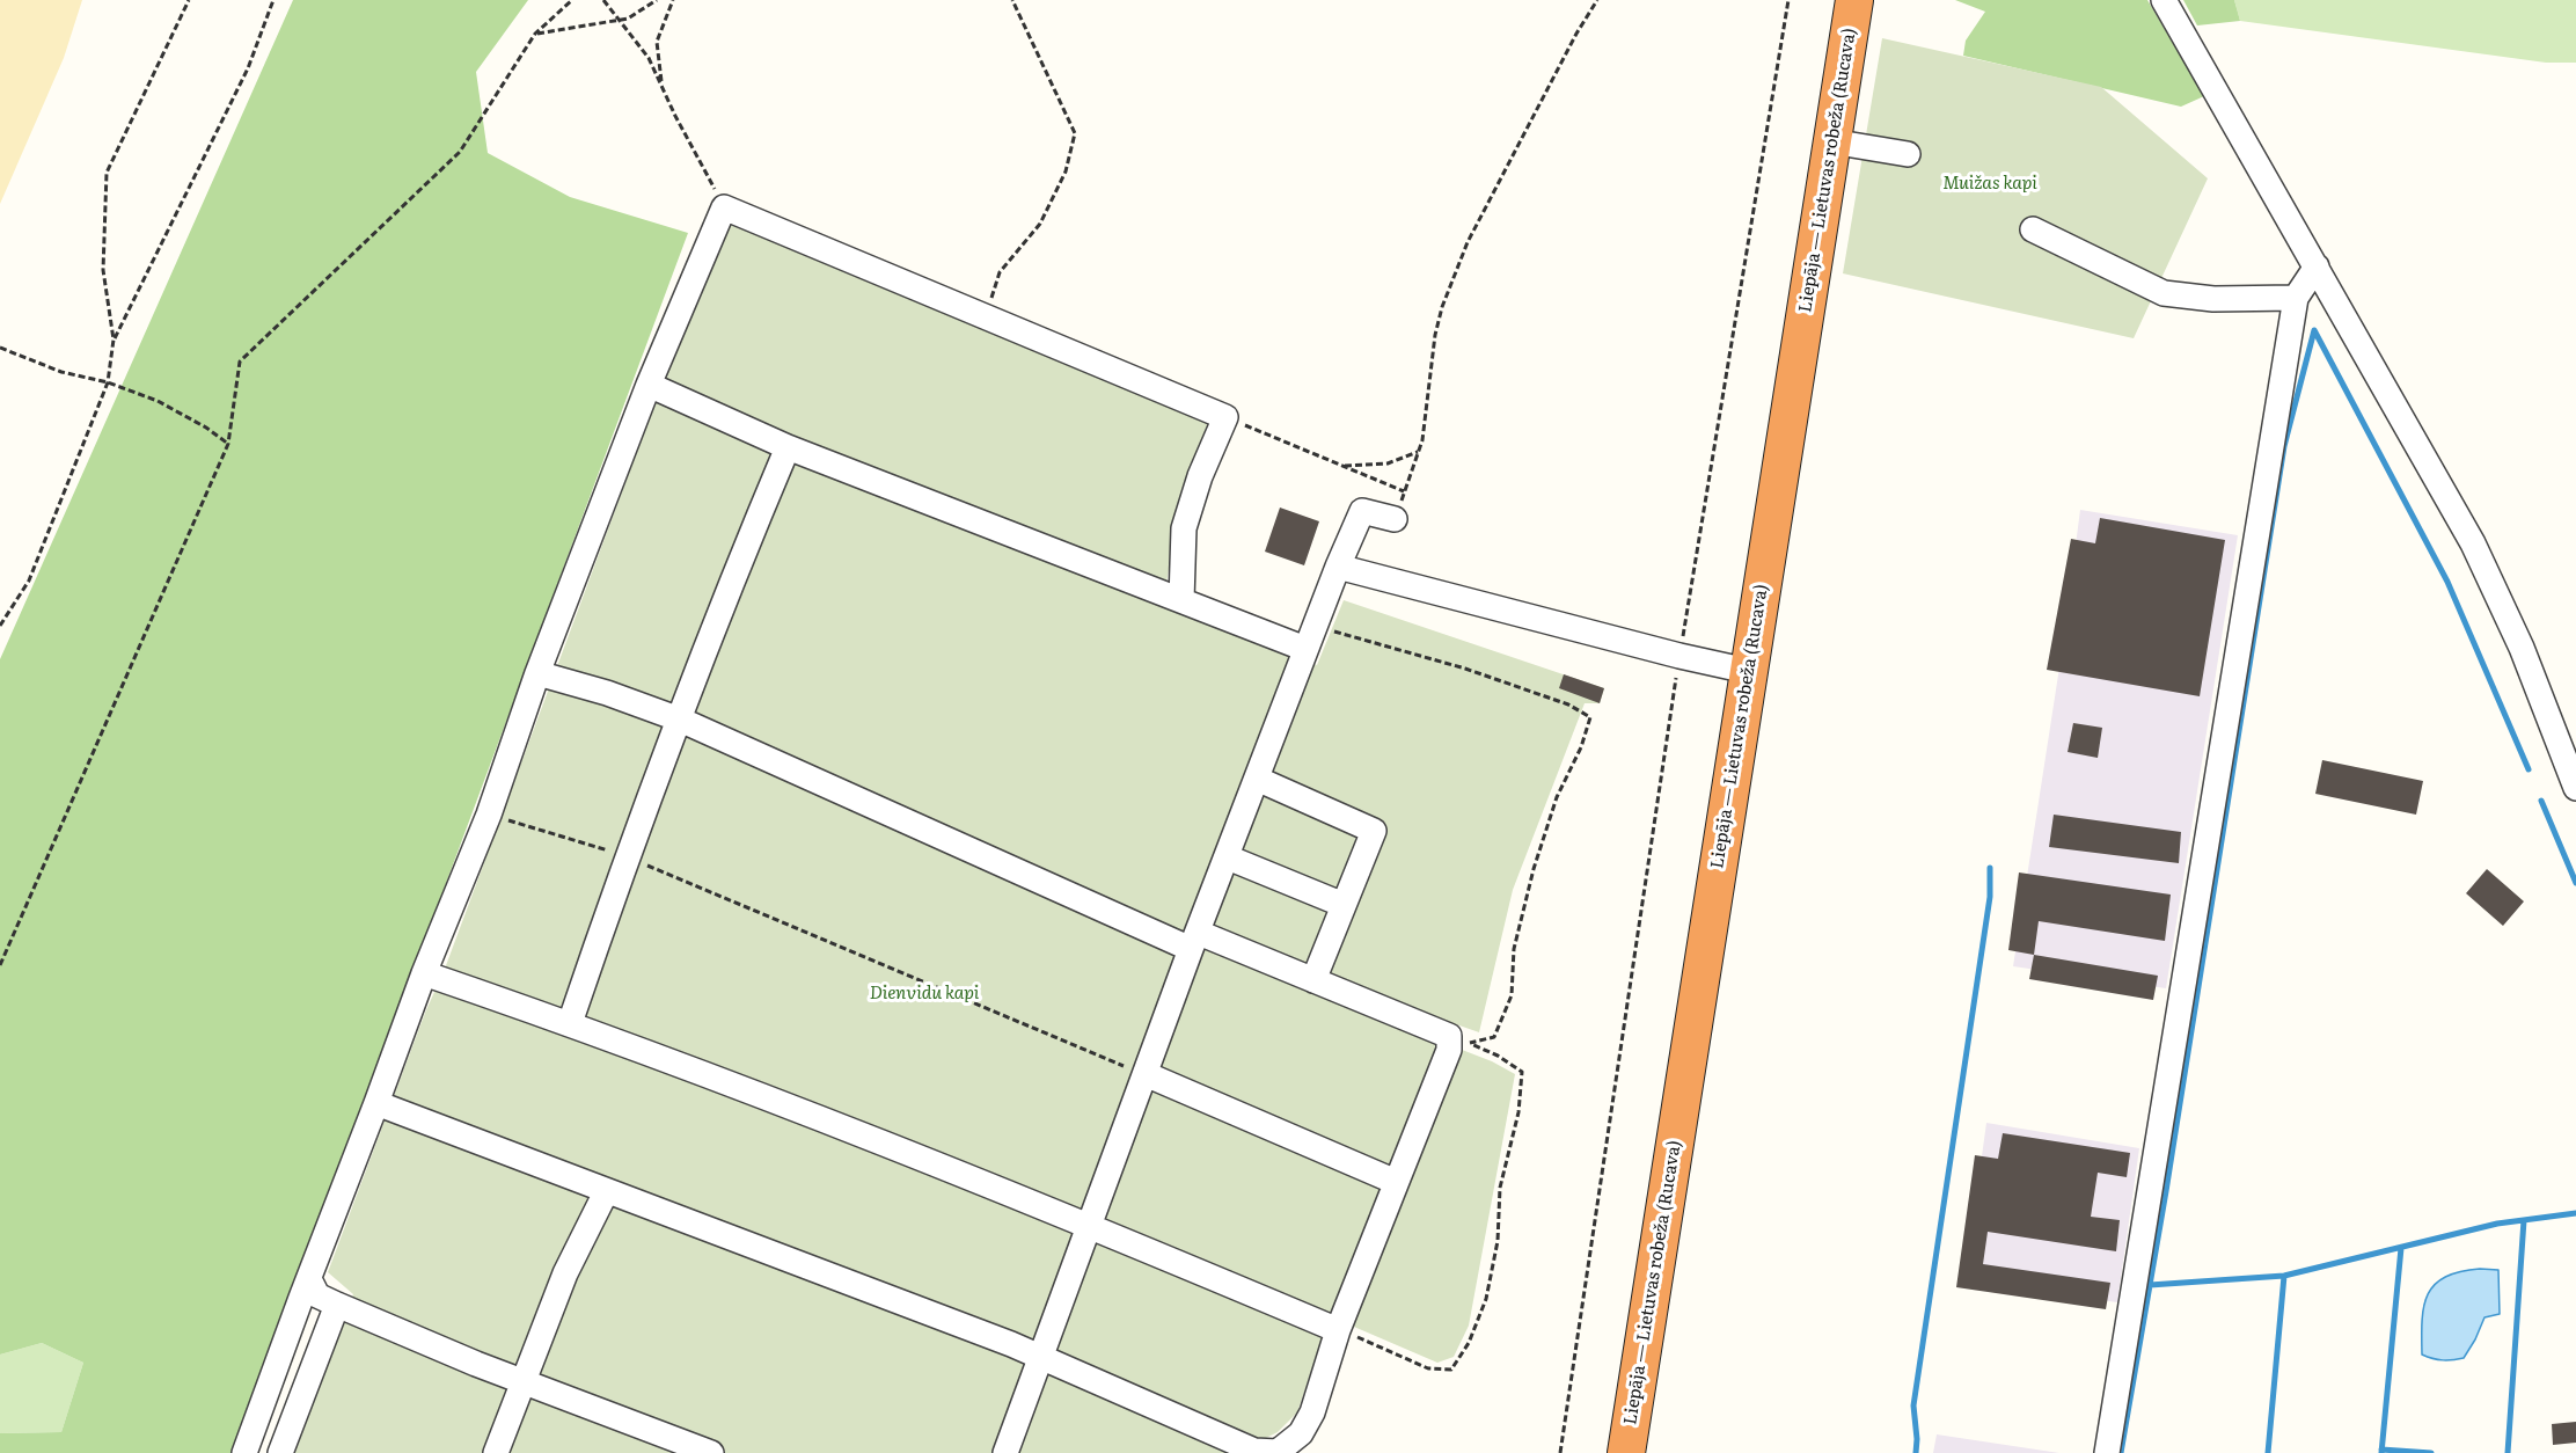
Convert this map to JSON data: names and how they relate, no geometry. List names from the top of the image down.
{
  "streets": {
    "highway": ["Liepāja — Lietuvas robeža (Rucava)"]
  },
  "parks": ["Muižas kapi", "Dienvidu kapi"]
}
